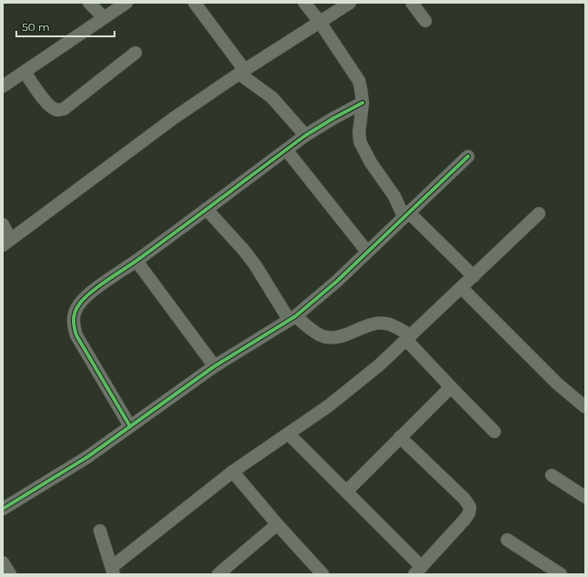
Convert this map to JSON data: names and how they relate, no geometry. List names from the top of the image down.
{
  "scale_bar": "50 m"
}
